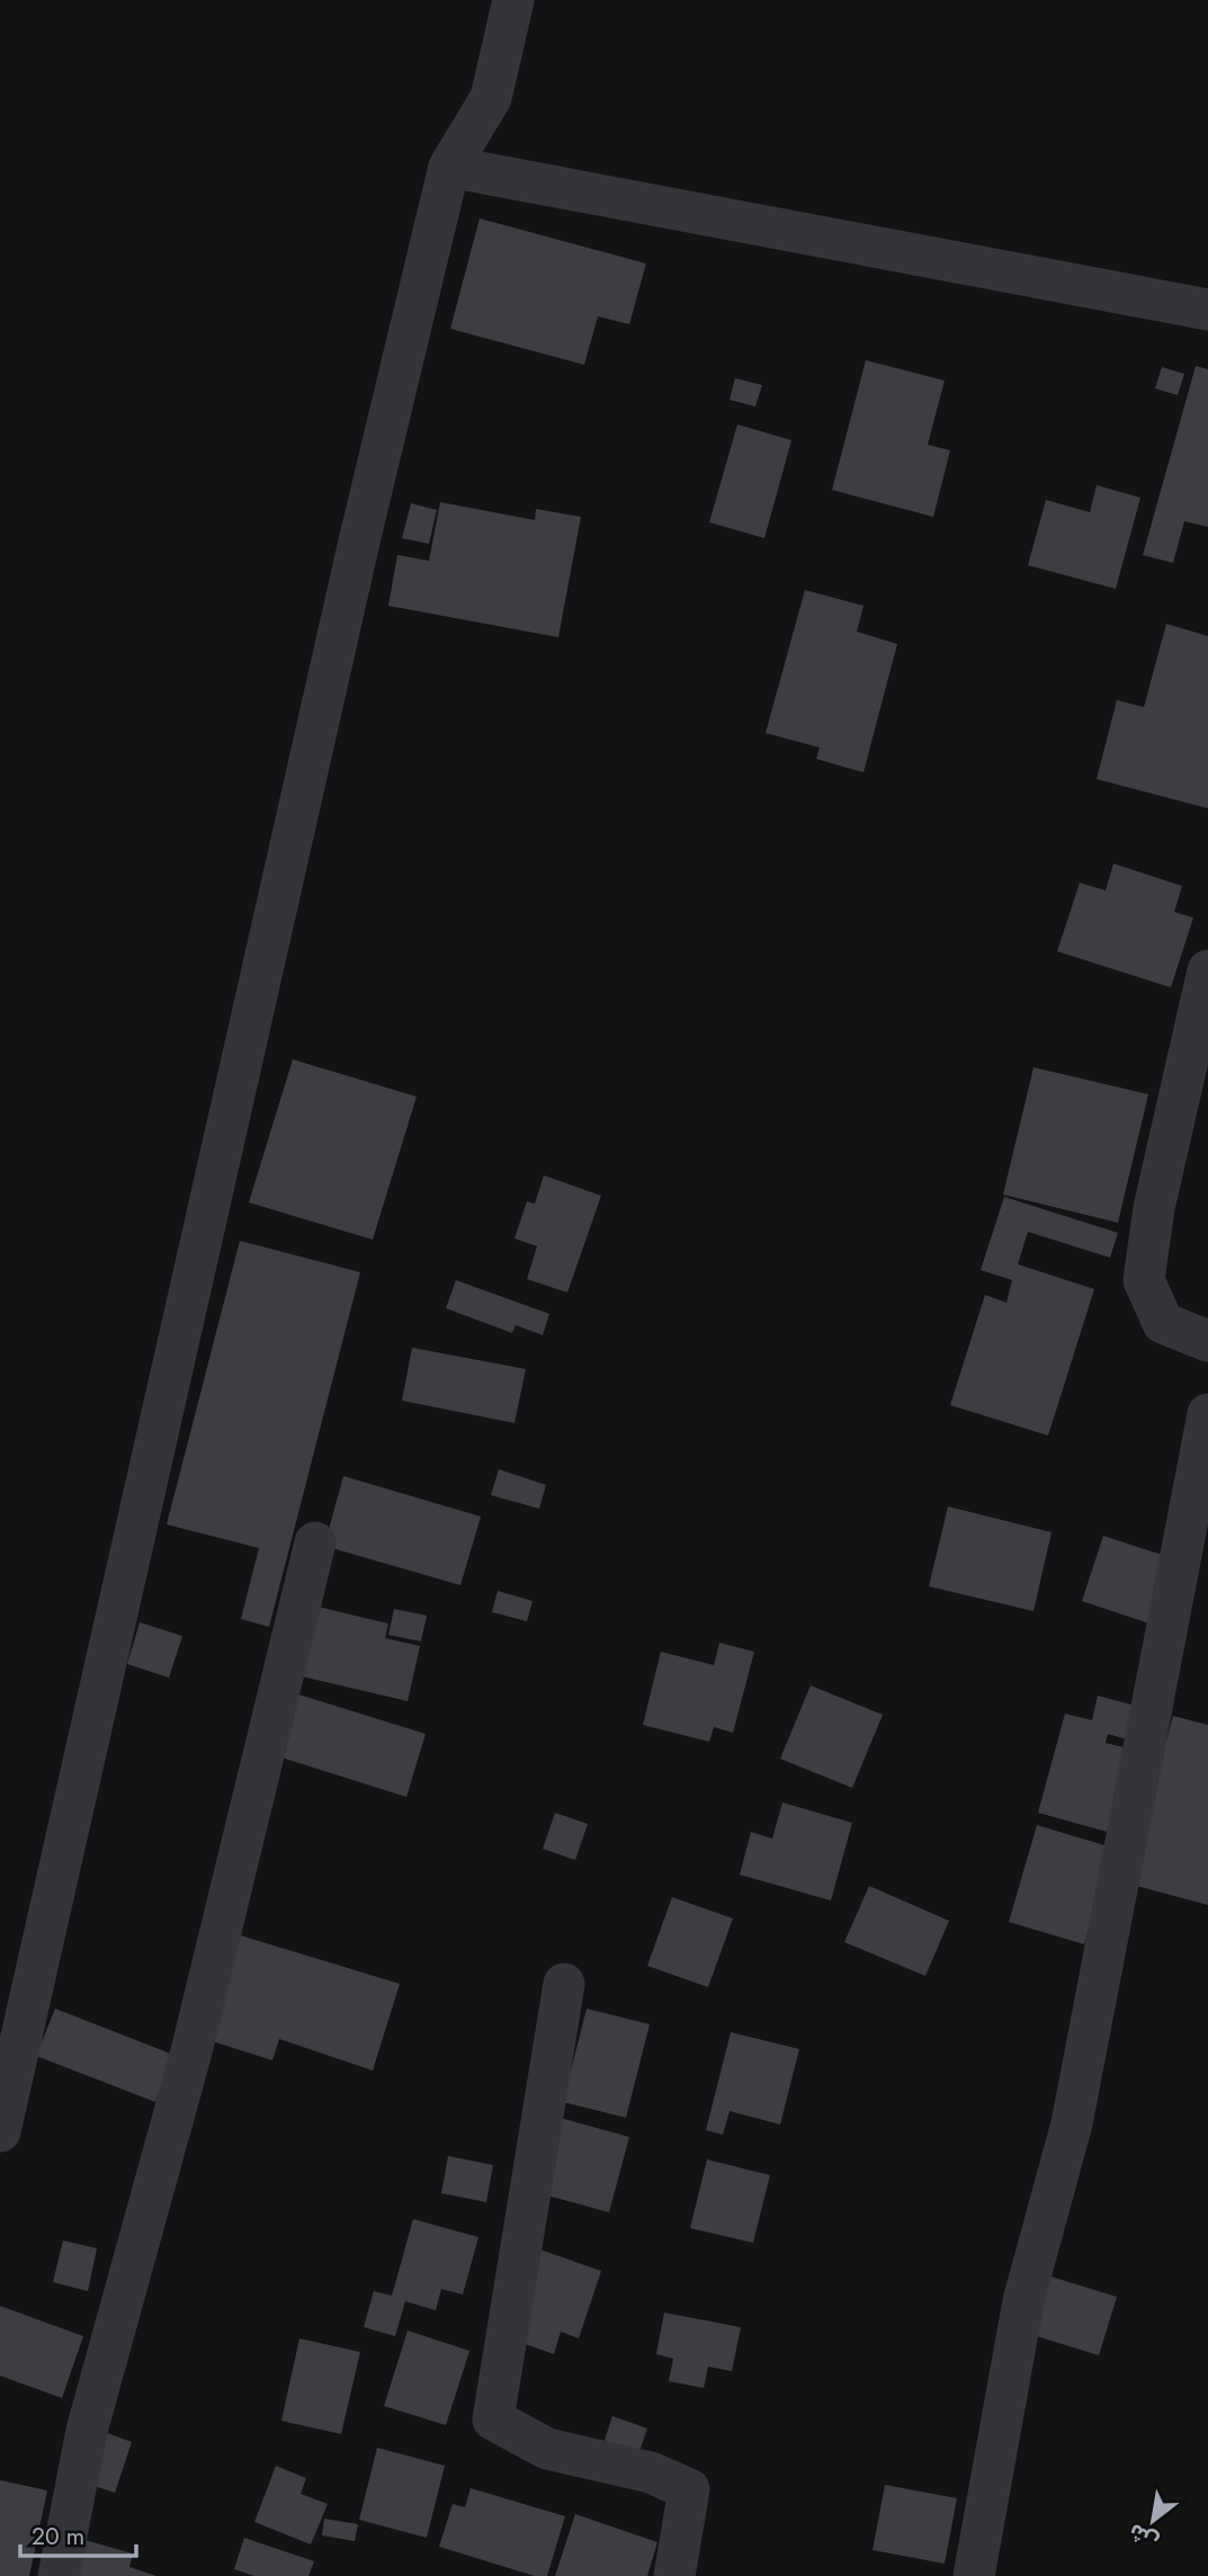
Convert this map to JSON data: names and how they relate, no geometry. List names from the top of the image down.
{
  "scale_bar": "20 m",
  "north": "bottom left"
}
